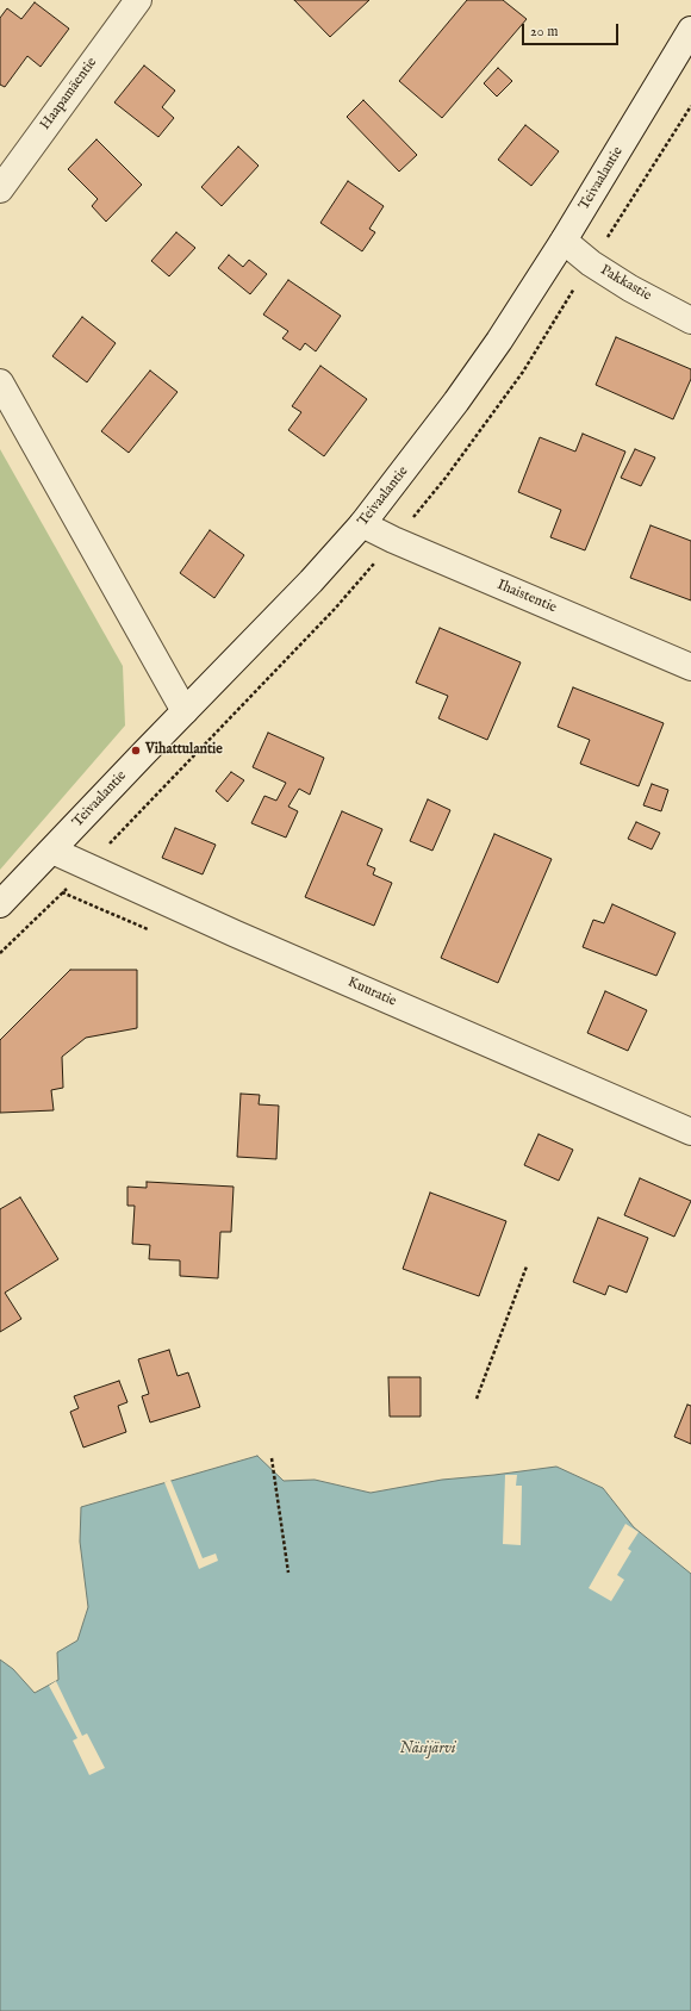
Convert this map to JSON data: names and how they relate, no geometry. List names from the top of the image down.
{
  "streets": {
    "street": [
      "Haapamäentie",
      "Teivaalantie",
      "Pakkastie",
      "Ihaistentie",
      "Kuuratie"
    ]
  },
  "crossings": [
    ["Teivaalantie", "Pakkastie"],
    ["Teivaalantie", "Ihaistentie"],
    ["Teivaalantie", "Kuuratie"]
  ],
  "water": ["Näsijärvi"],
  "places": ["Vihattulantie"],
  "scale_bar": "20 m"
}
